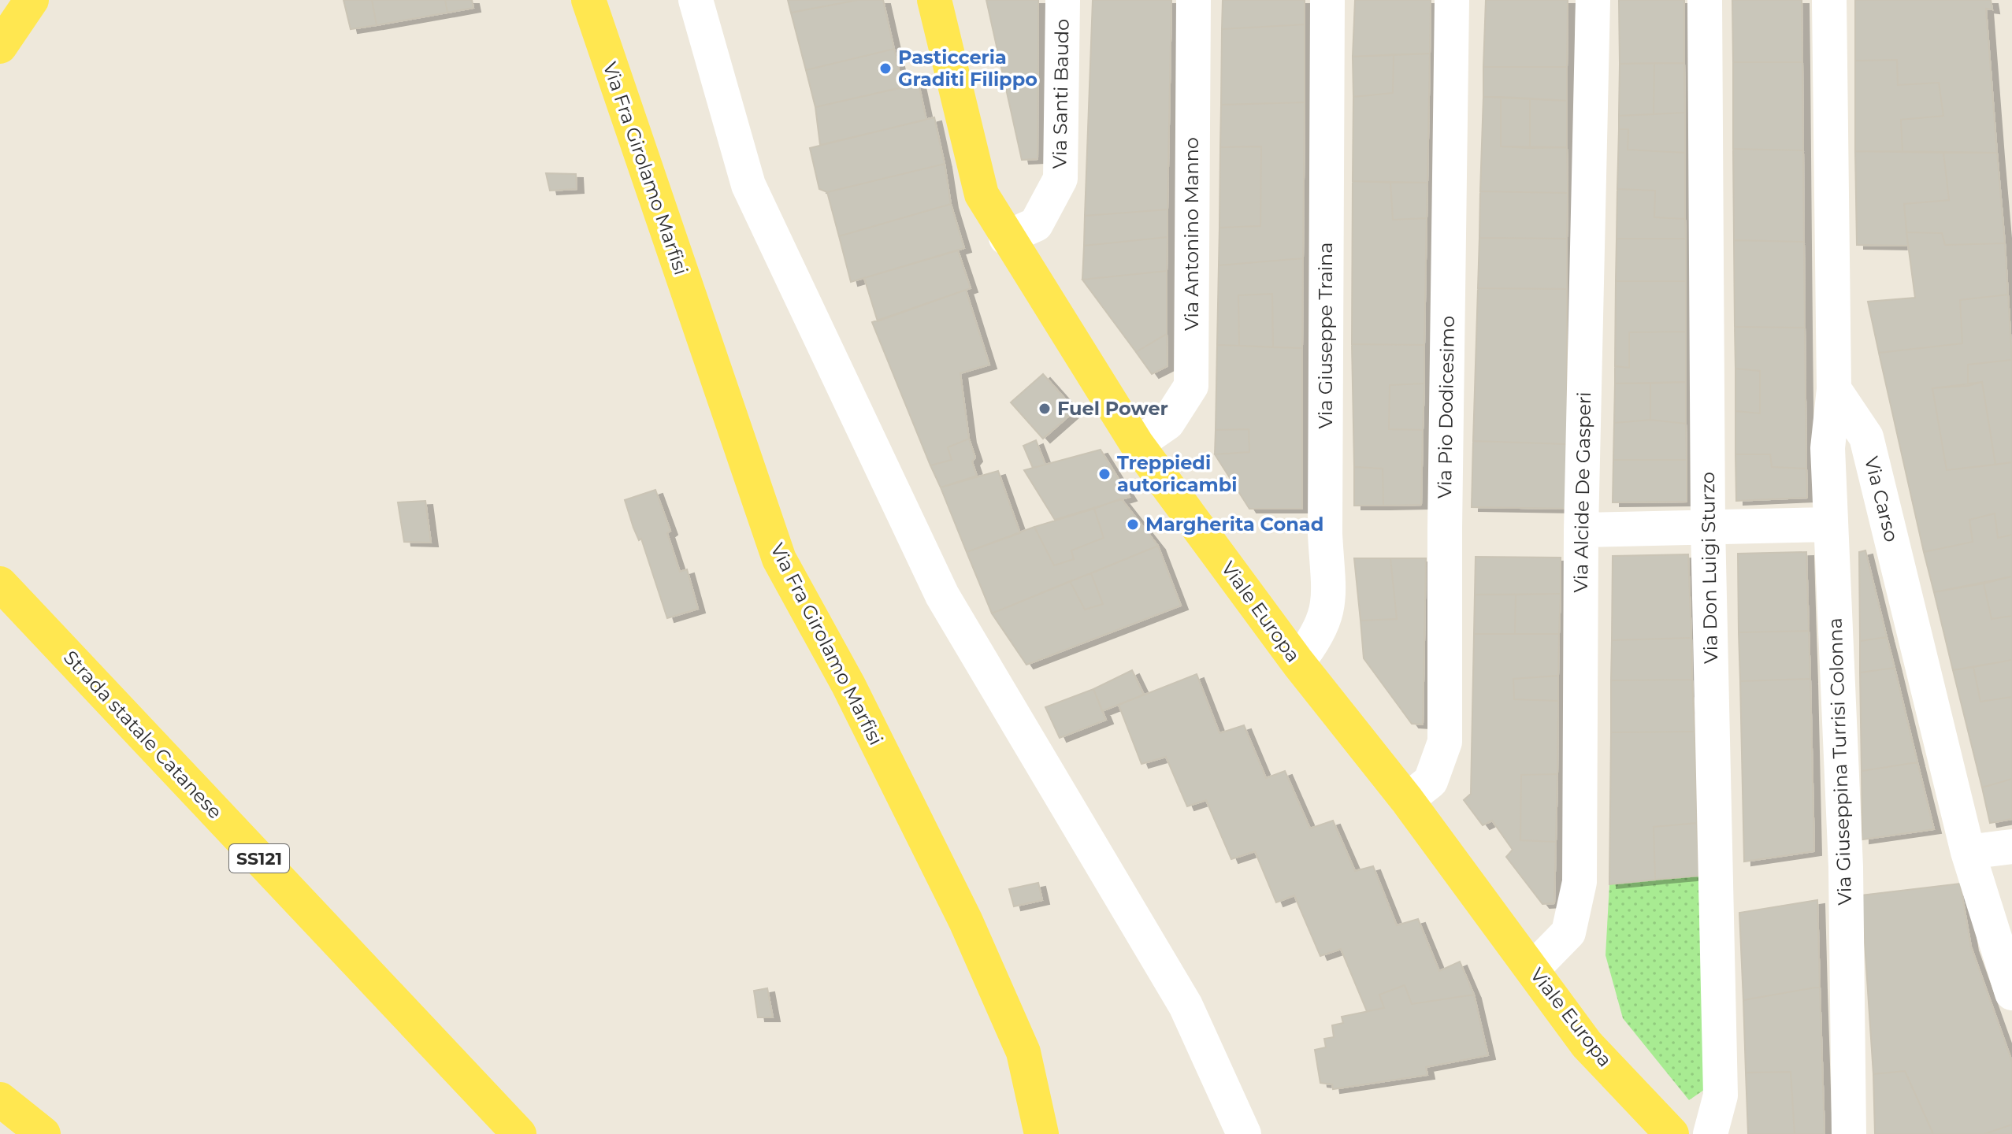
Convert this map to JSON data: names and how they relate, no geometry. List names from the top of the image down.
{
  "streets": {
    "main road": [
      "Via Fra Girolamo Marfisi",
      "Viale Europa",
      "Strada statale Catanese",
      "SS121"
    ],
    "street": [
      "Via Santi Baudo",
      "Via Antonino Manno",
      "Via Giuseppe Traina",
      "Via Pio Dodicesimo",
      "Via Alcide De Gasperi",
      "Via Carso",
      "Via Don Luigi Sturzo",
      "Via Giuseppina Turrisi Colonna"
    ]
  },
  "crossings": [
    ["Via Santi Baudo", "Viale Europa"],
    ["Via Antonino Manno", "Viale Europa"],
    ["Via Giuseppe Traina", "Viale Europa"],
    ["Via Pio Dodicesimo", "Viale Europa"],
    ["Via Alcide De Gasperi", "Viale Europa"],
    ["Via Carso", "Via Giuseppina Turrisi Colonna"]
  ],
  "places": [
    "Pasticceria Graditi Filippo",
    "Fuel Power",
    "Treppiedi autoricambi",
    "Margherita Conad"
  ]
}
